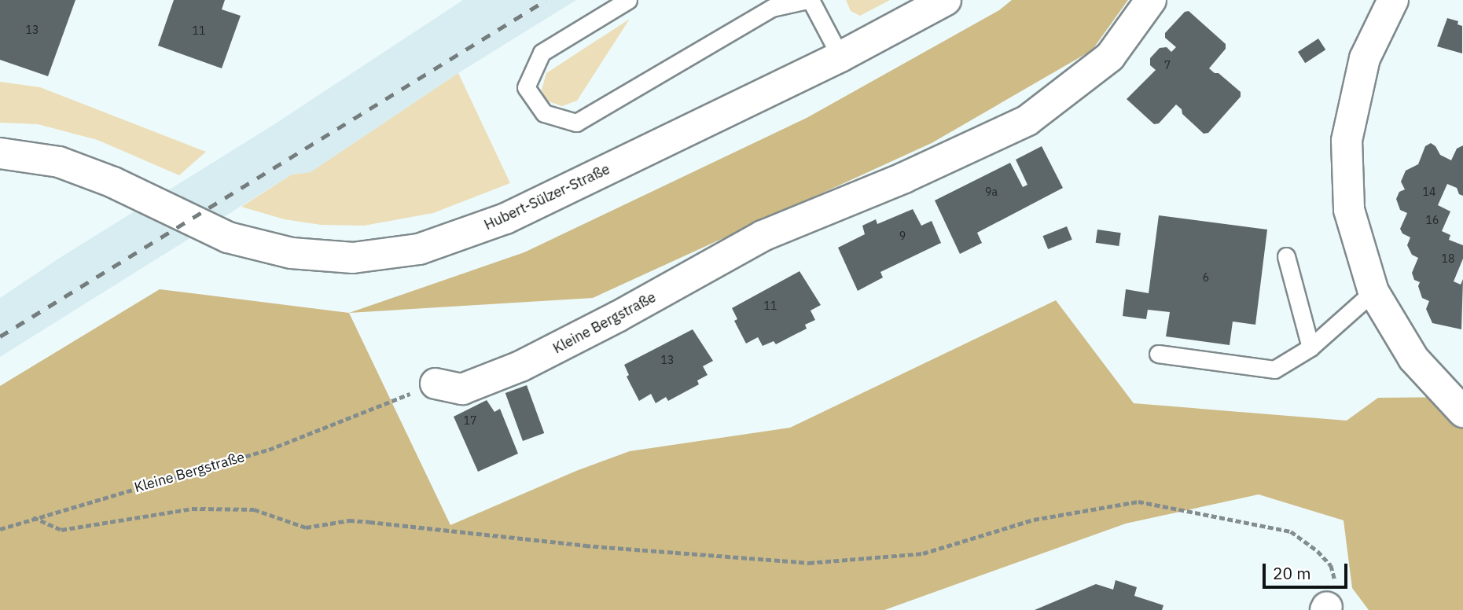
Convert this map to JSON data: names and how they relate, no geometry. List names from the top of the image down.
{
  "streets": {
    "street": ["Hubert-Sülzer-Straße", "Kleine Bergstraße"]
  },
  "house_numbers": [
    "13",
    "11",
    "7",
    "9a",
    "14",
    "16",
    "9",
    "18",
    "6",
    "11",
    "13",
    "17"
  ],
  "scale_bar": "20 m"
}
